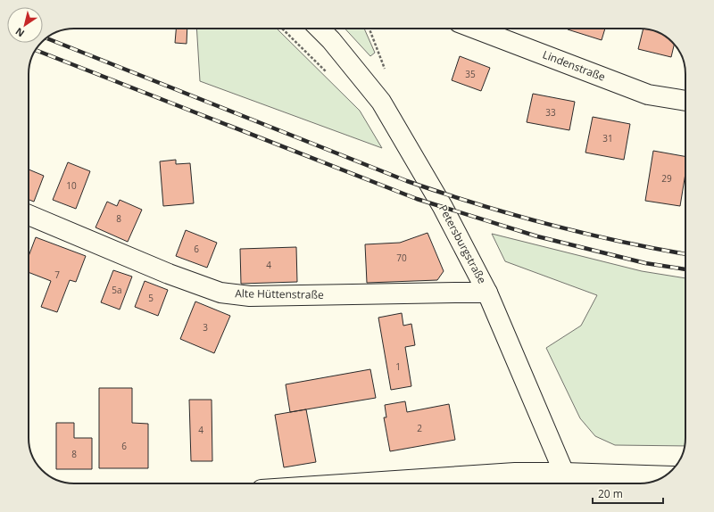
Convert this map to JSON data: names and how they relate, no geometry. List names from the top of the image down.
{
  "streets": {
    "street": ["Lindenstraße", "Petersburgstraße", "Alte Hüttenstraße"]
  },
  "crossings": [
    ["Petersburgstraße", "Alte Hüttenstraße"]
  ],
  "house_numbers": [
    "35",
    "33",
    "31",
    "29",
    "10",
    "8",
    "6",
    "70",
    "4",
    "7",
    "5a",
    "5",
    "3",
    "1",
    "2",
    "4",
    "6",
    "8"
  ],
  "scale_bar": "20 m",
  "north": "bottom left"
}
